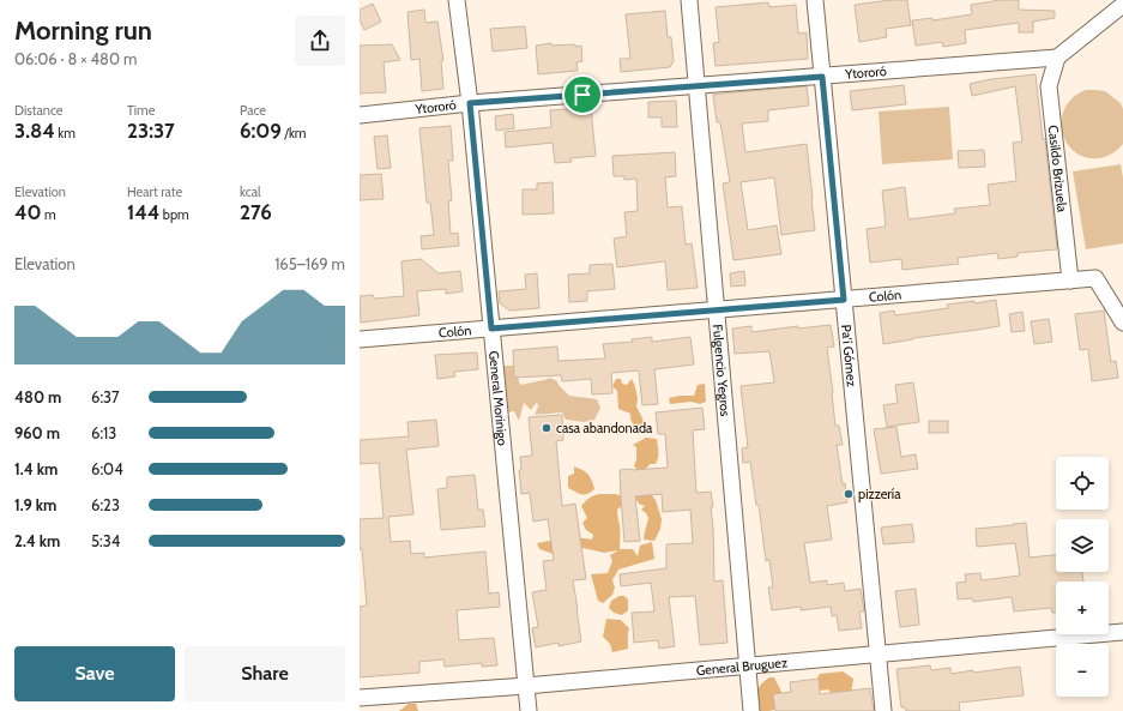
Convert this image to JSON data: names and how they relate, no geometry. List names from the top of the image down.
{
  "streets": {
    "street": [
      "Ytororó",
      "Casildo Brizuela",
      "Colón",
      "Pa'í Gómez",
      "Fulgencio Yegros",
      "General Morinigo",
      "General Bruguez"
    ]
  },
  "crossings": [
    ["Ytororó", "Casildo Brizuela"],
    ["Ytororó", "Pa'í Gómez"],
    ["Ytororó", "Fulgencio Yegros"],
    ["Ytororó", "General Morinigo"],
    ["Casildo Brizuela", "Colón"],
    ["Colón", "Pa'í Gómez"],
    ["Colón", "Fulgencio Yegros"],
    ["Colón", "General Morinigo"],
    ["Pa'í Gómez", "General Bruguez"],
    ["Fulgencio Yegros", "General Bruguez"],
    ["General Morinigo", "General Bruguez"]
  ],
  "places": ["casa abandonada", "pizzería"],
  "page": {
    "heading": ["Morning run", "06:06 · 8 × 480 m"],
    "stats": [
      ["Distance", "3.84 km"],
      ["Time", "23:37"],
      ["Pace", "6:09 /km"],
      ["Elevation", "40 m"],
      ["Heart rate", "144 bpm"],
      ["kcal", "276"]
    ],
    "chart": ["Elevation", "165–169 m"],
    "list": [
      {
        "name": "480 m",
        "note": "6:37"
      },
      {
        "name": "960 m",
        "note": "6:13"
      },
      {
        "name": "1.4 km",
        "note": "6:04"
      },
      {
        "name": "1.9 km",
        "note": "6:23"
      },
      {
        "name": "2.4 km",
        "note": "5:34"
      }
    ],
    "map_buttons": ["+", "−"],
    "buttons": ["Save", "Share"]
  }
}
